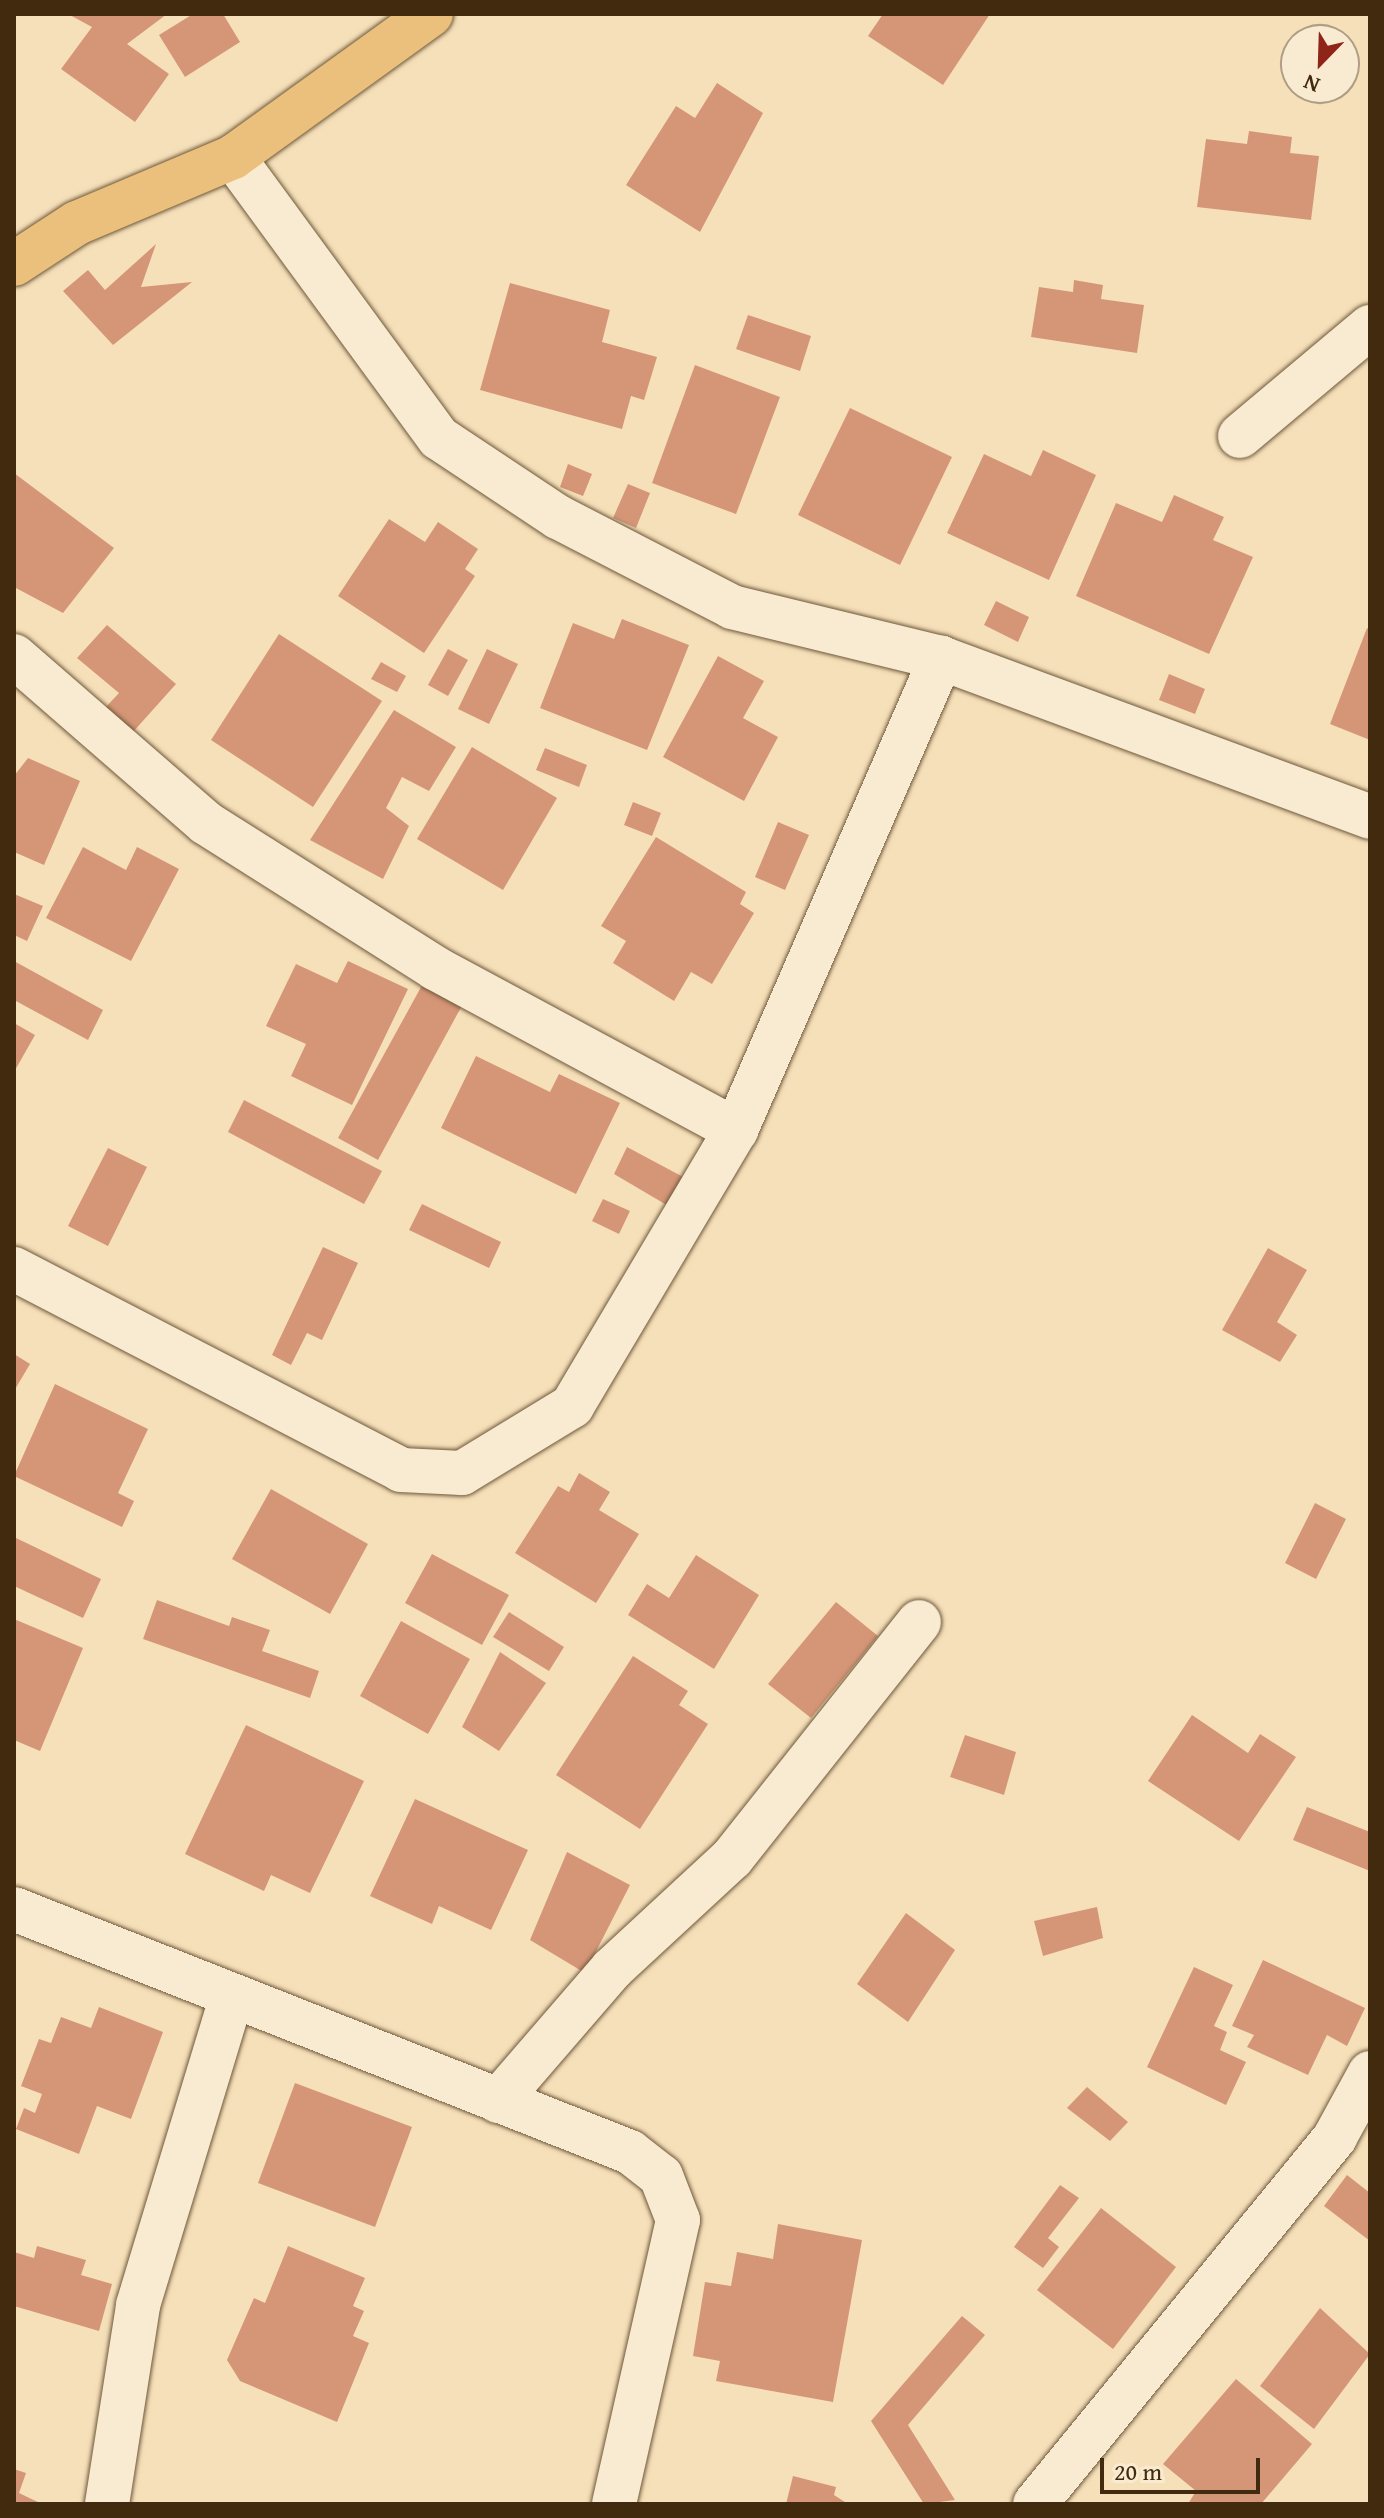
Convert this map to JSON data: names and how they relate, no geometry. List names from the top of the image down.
{
  "scale_bar": "20 m",
  "north": "bottom left"
}
